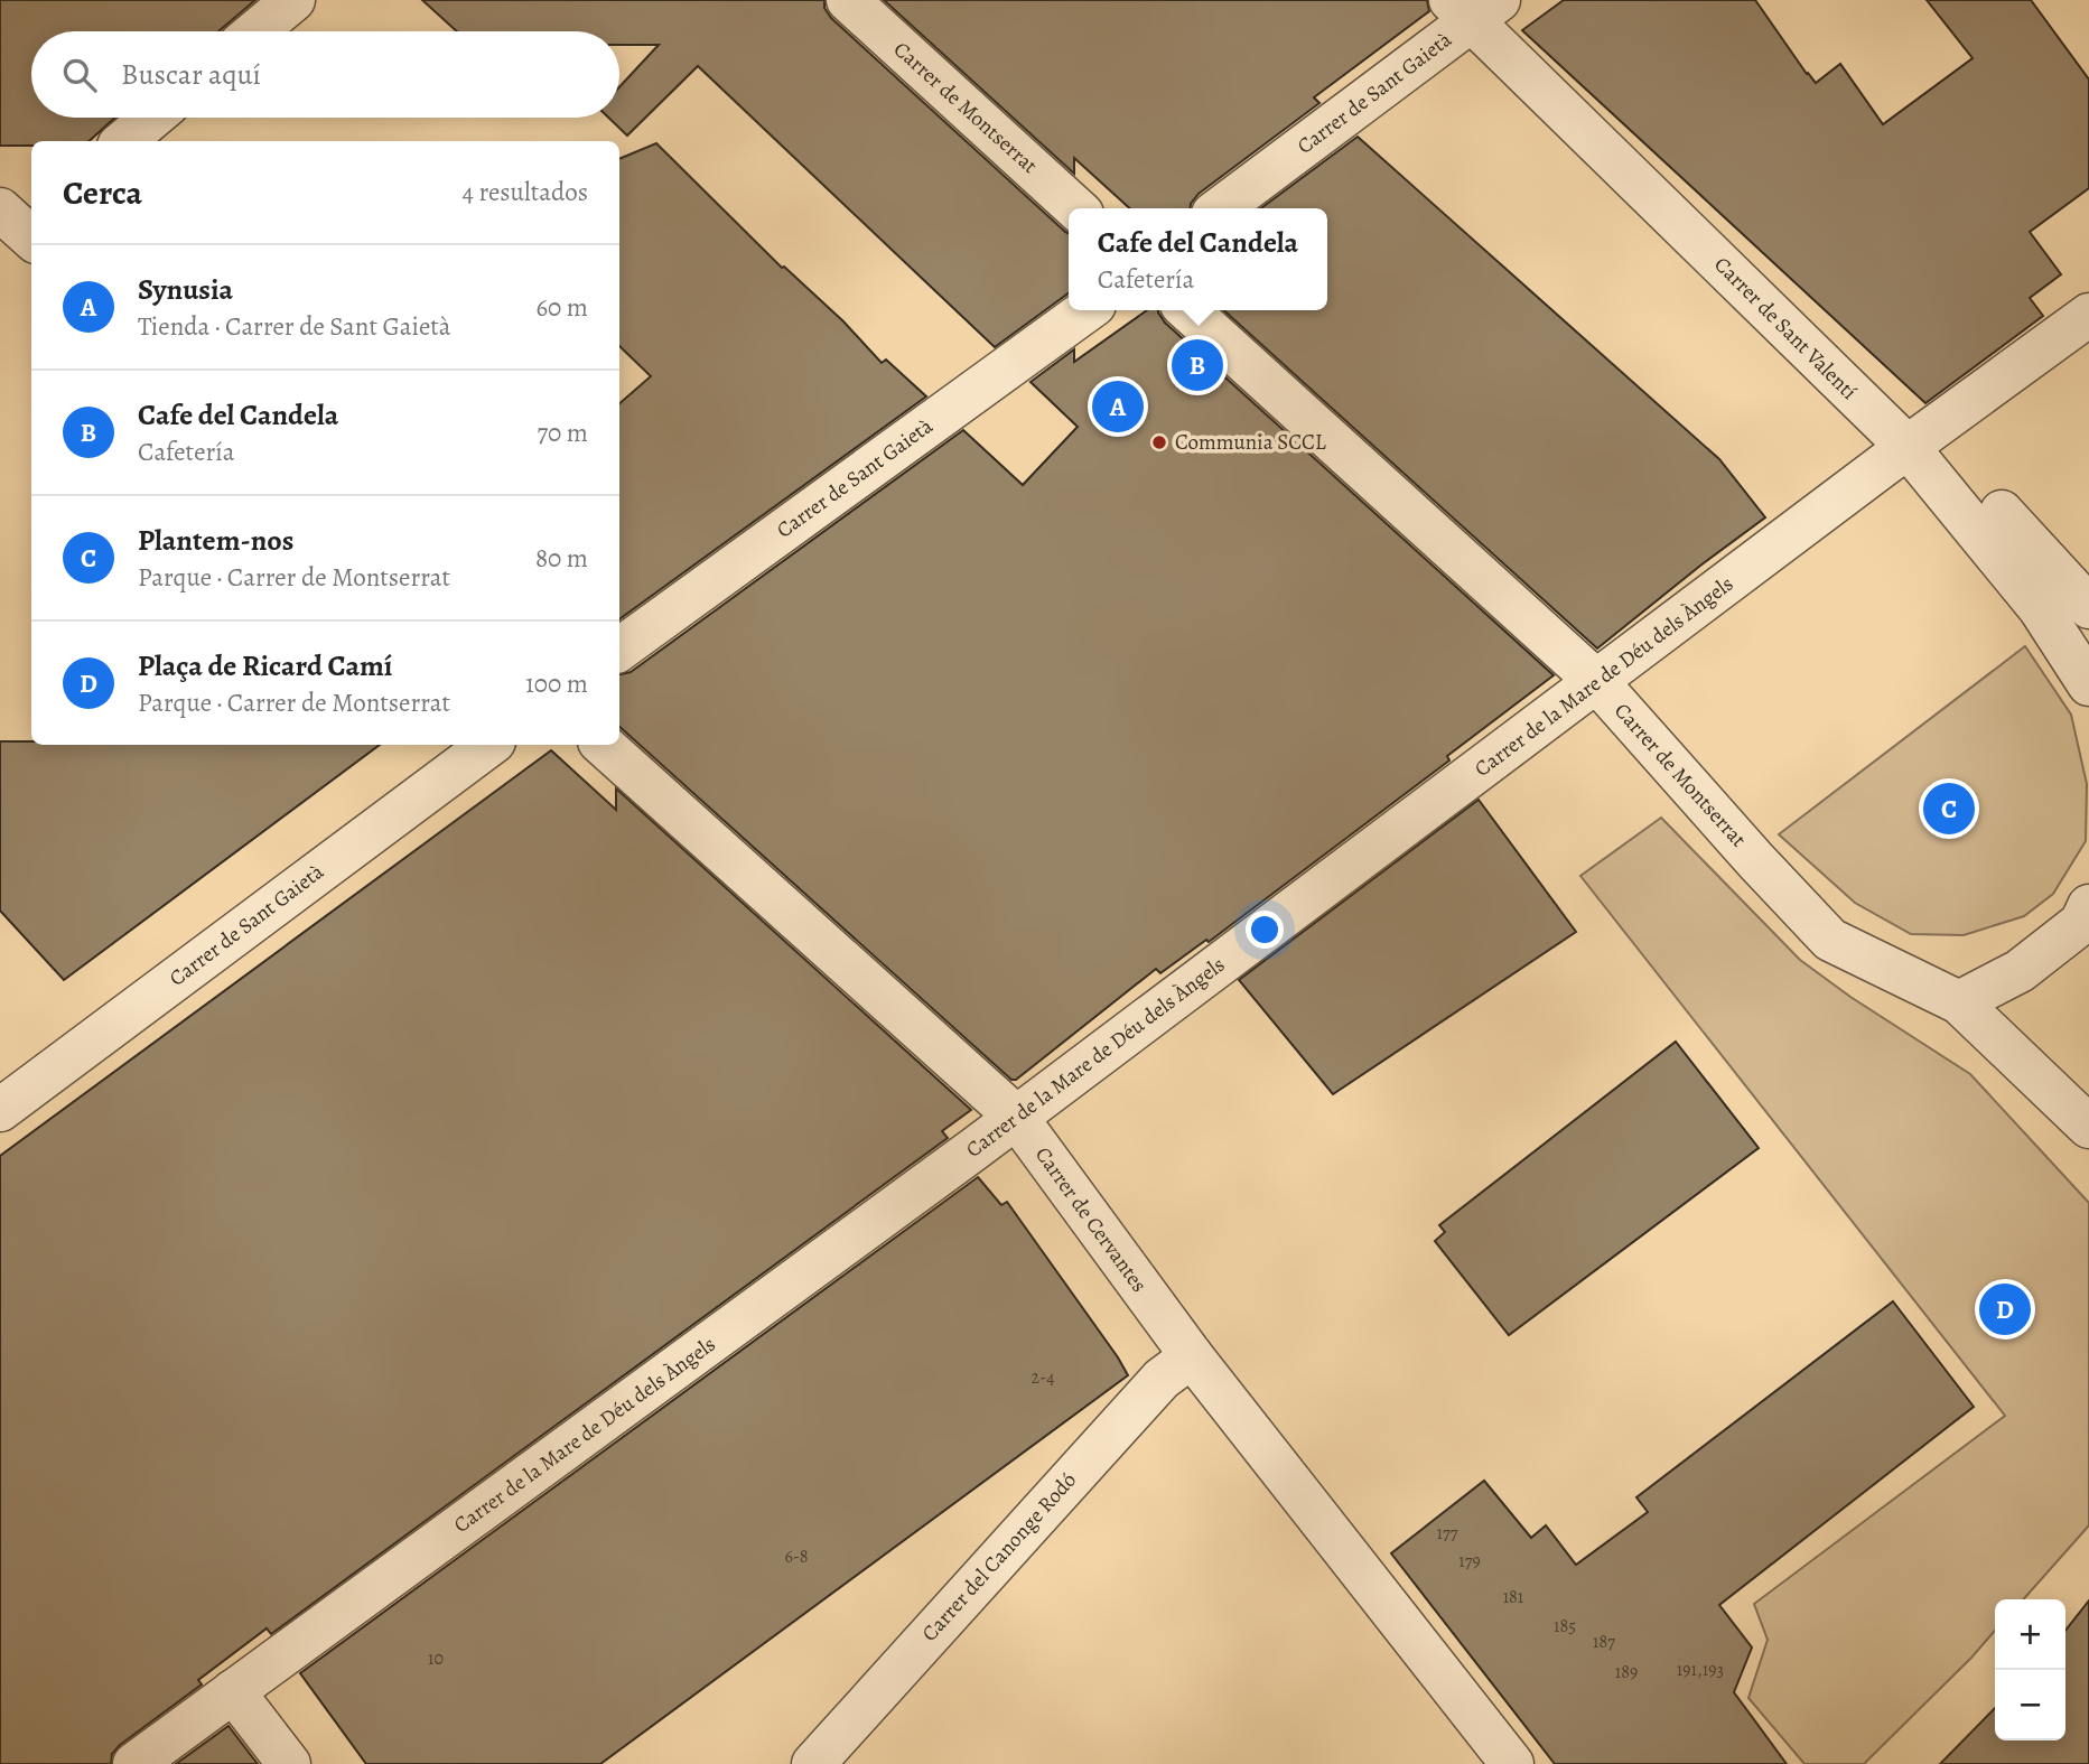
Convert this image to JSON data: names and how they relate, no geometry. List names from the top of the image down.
{
  "streets": {
    "street": [
      "Carrer de Sant Gaietà",
      "Carrer de Montserrat",
      "Carrer de Sant Valentí",
      "Carrer de la Mare de Déu dels Àngels",
      "Carrer de Cervantes",
      "Carrer del Canonge Rodó"
    ]
  },
  "crossings": [
    ["Carrer de Sant Gaietà", "Carrer de Sant Valentí"],
    ["Carrer de Montserrat", "Carrer de la Mare de Déu dels Àngels"],
    ["Carrer de Sant Valentí", "Carrer de la Mare de Déu dels Àngels"],
    ["Carrer de la Mare de Déu dels Àngels", "Carrer de Cervantes"],
    ["Carrer de Cervantes", "Carrer del Canonge Rodó"]
  ],
  "places": ["Communia SCCL"],
  "house_numbers": [
    "2-4",
    "177",
    "6-8",
    "179",
    "181",
    "185",
    "187",
    "10",
    "191,193",
    "189"
  ],
  "page": {
    "search": "Buscar aquí",
    "heading": ["Cerca", "4 resultados"],
    "popup": ["Cafe del Candela", "Cafetería"],
    "list": [
      {
        "mark": "A",
        "name": "Synusia",
        "note": "Tienda · Carrer de Sant Gaietà",
        "value": "60 m"
      },
      {
        "mark": "B",
        "name": "Cafe del Candela",
        "note": "Cafetería",
        "value": "70 m"
      },
      {
        "mark": "C",
        "name": "Plantem-nos",
        "note": "Parque · Carrer de Montserrat",
        "value": "80 m"
      },
      {
        "mark": "D",
        "name": "Plaça de Ricard Camí",
        "note": "Parque · Carrer de Montserrat",
        "value": "100 m"
      }
    ],
    "pins": [
      "B",
      "A",
      "C",
      "D"
    ],
    "map_buttons": ["+", "−"]
  }
}
